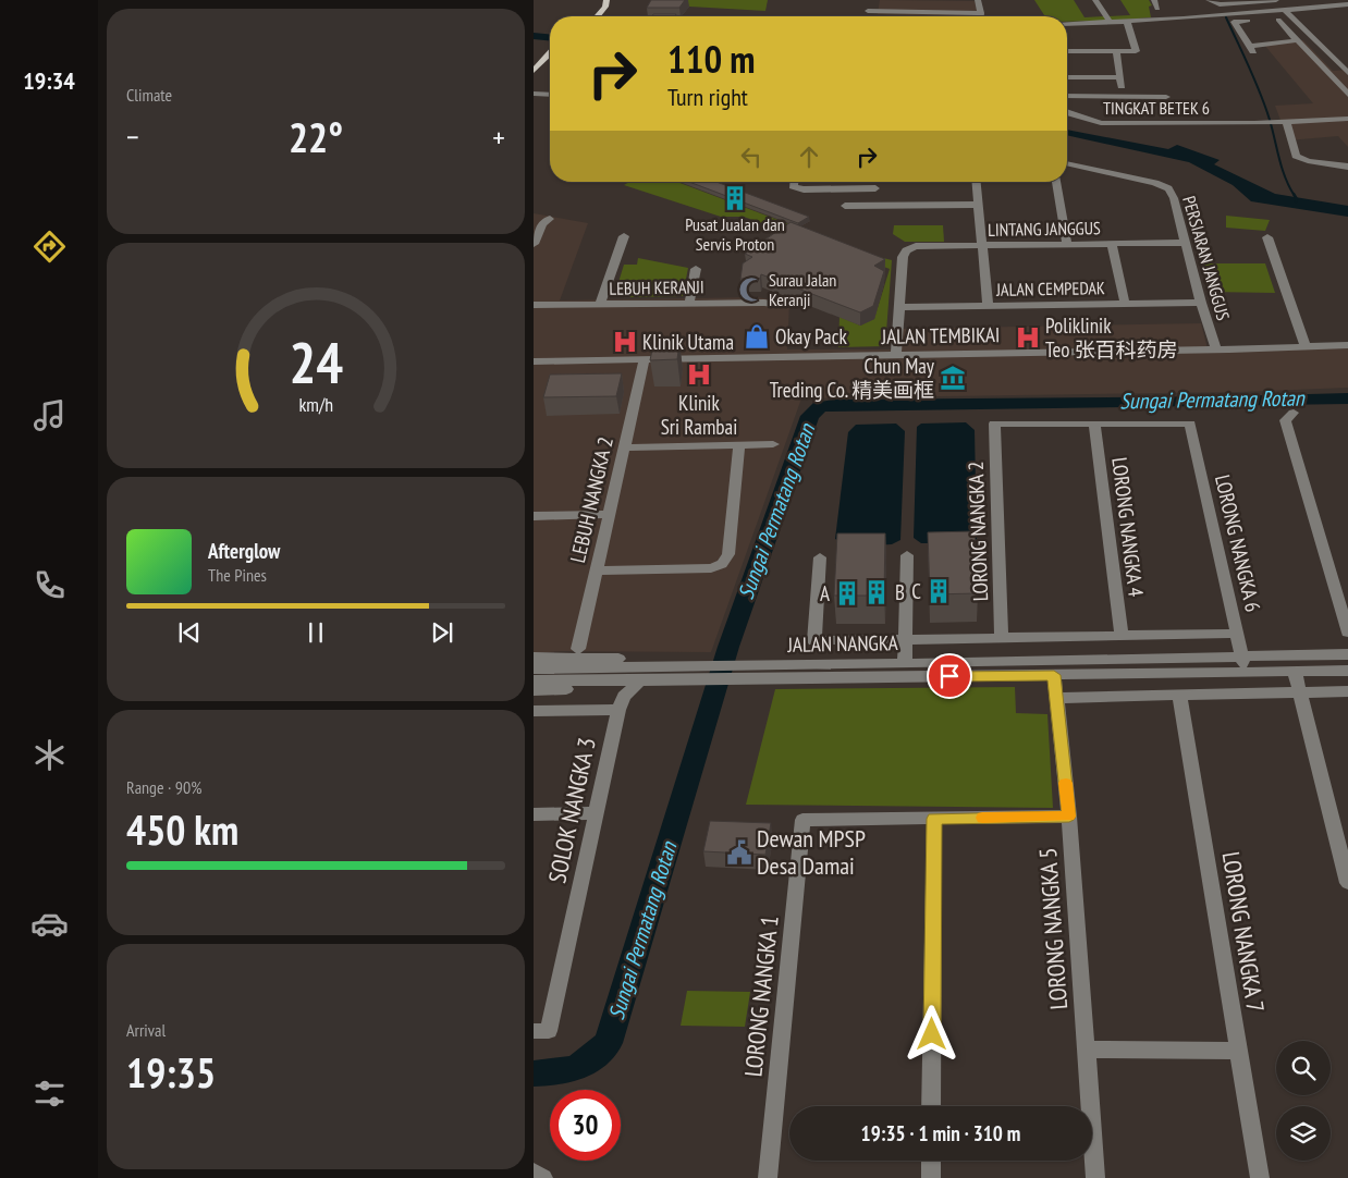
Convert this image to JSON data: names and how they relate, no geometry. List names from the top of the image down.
{
  "streets": {
    "street": [
      "TINGKAT BETEK 6",
      "LINTANG JANGGUS",
      "PERSIARAN JANGGUS",
      "LEBUH KERANJI",
      "JALAN CEMPEDAK",
      "JALAN TEMBIKAI",
      "LEBUH NANGKA 2",
      "LORONG NANGKA 4",
      "LORONG NANGKA 2",
      "LORONG NANGKA 6",
      "JALAN NANGKA",
      "SOLOK NANGKA 3",
      "LORONG NANGKA 5",
      "LORONG NANGKA 7",
      "LORONG NANGKA 1"
    ]
  },
  "crossings": [
    ["LINTANG JANGGUS", "PERSIARAN JANGGUS"],
    ["LINTANG JANGGUS", "JALAN CEMPEDAK"],
    ["PERSIARAN JANGGUS", "JALAN CEMPEDAK"],
    ["PERSIARAN JANGGUS", "JALAN TEMBIKAI"],
    ["JALAN TEMBIKAI", "LEBUH NANGKA 2"],
    ["LORONG NANGKA 4", "LORONG NANGKA 2"],
    ["LORONG NANGKA 4", "LORONG NANGKA 6"],
    ["LORONG NANGKA 2", "LORONG NANGKA 6"],
    ["LORONG NANGKA 6", "JALAN NANGKA"],
    ["JALAN NANGKA", "SOLOK NANGKA 3"],
    ["JALAN NANGKA", "LORONG NANGKA 5"]
  ],
  "water": ["Sungai Permatang Rotan"],
  "places": {
    "building": [
      "Pusat Jualan dan Servis Proton",
      "C",
      "B",
      "A"
    ],
    "mosque": ["Surau Jalan Keranji"],
    "shop": ["Okay Pack"],
    "hospital": ["Poliklinik Teo 张百科药房", "Klinik Utama", "Klinik Sri Rambai"],
    "museum": ["Chun May Treding Co. 精美画框"],
    "public building": ["Dewan MPSP Desa Damai"]
  },
  "page": {
    "tabs": "19:34",
    "tile": [
      "Climate",
      ["Range · 90%", "450 km"],
      ["Arrival", "19:35"]
    ],
    "turn": ["110 m", "Turn right"],
    "heat": ["−", "22°", "+"],
    "song": ["Afterglow", "The Pines"],
    "limit": "30",
    "trip": "19:35 · 1 min · 310 m",
    "gauge": ["24", "km/h"]
  }
}
